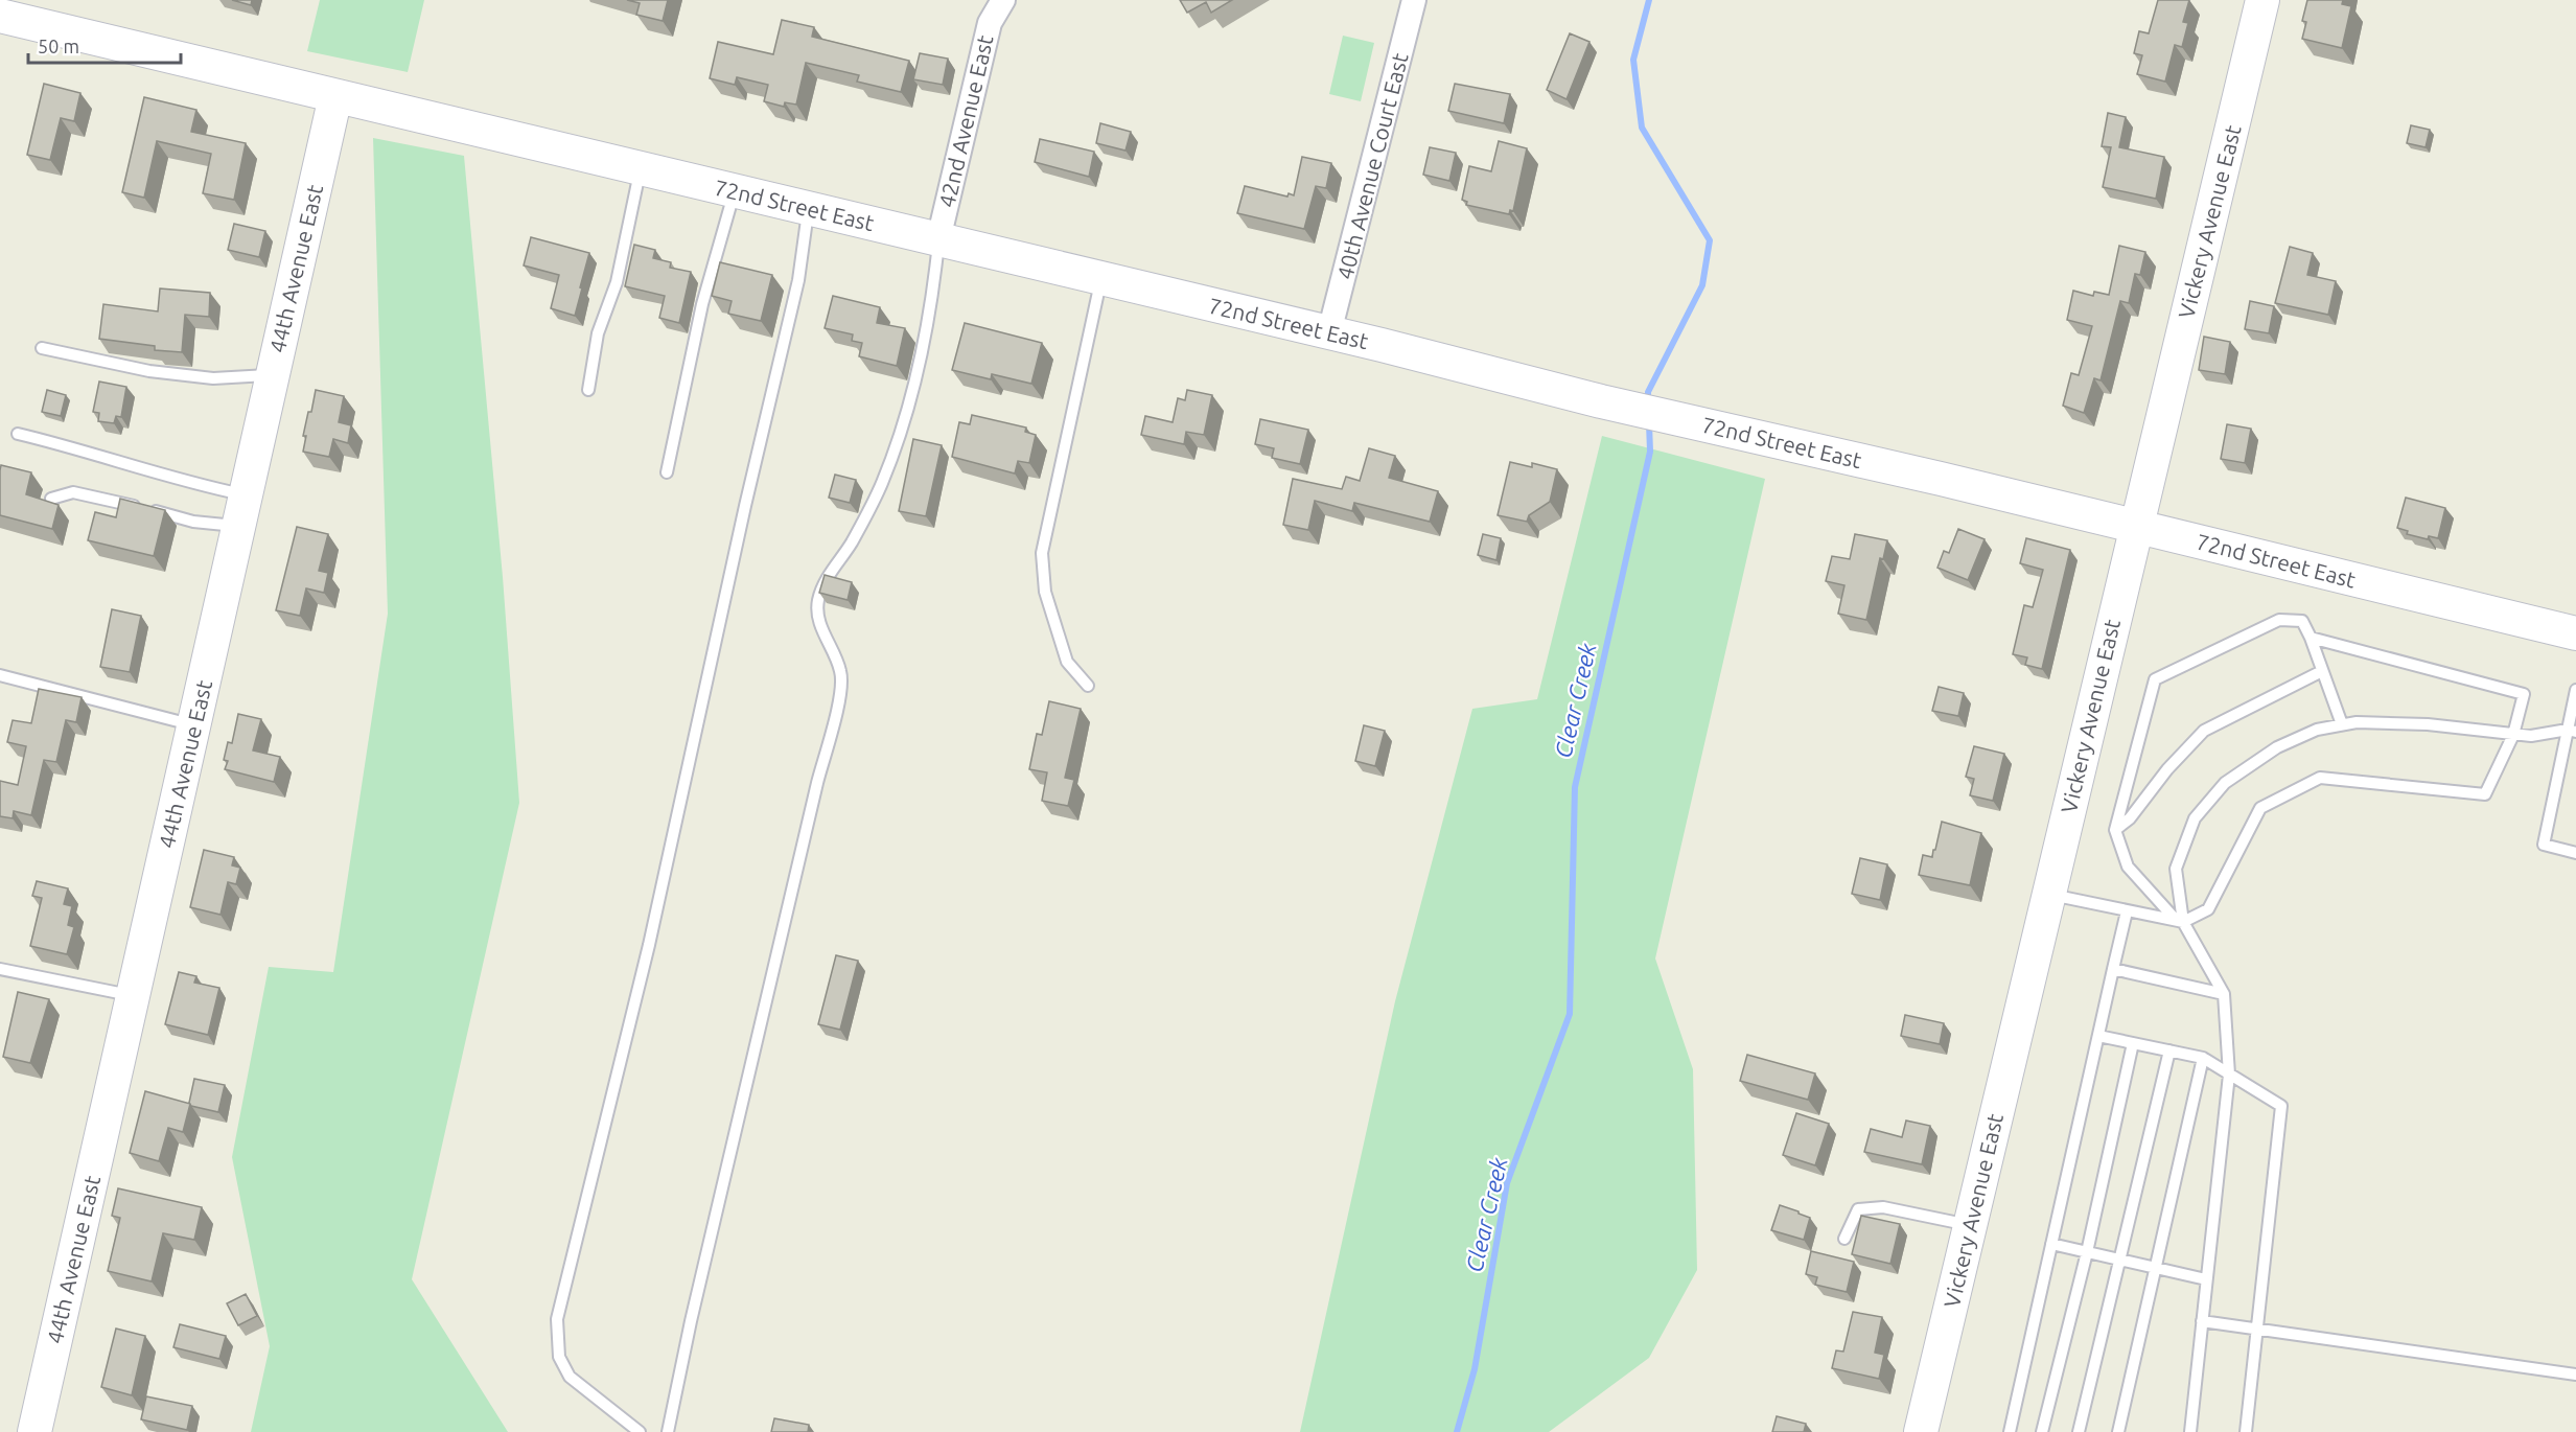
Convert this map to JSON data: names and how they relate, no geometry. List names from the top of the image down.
{
  "streets": {
    "street": [
      "42nd Avenue East",
      "40th Avenue Court East",
      "72nd Street East",
      "Vickery Avenue East",
      "44th Avenue East"
    ]
  },
  "crossings": [
    ["42nd Avenue East", "72nd Street East"],
    ["40th Avenue Court East", "72nd Street East"],
    ["72nd Street East", "Vickery Avenue East"],
    ["72nd Street East", "44th Avenue East"]
  ],
  "water": ["Clear Creek"],
  "scale_bar": "50 m"
}
